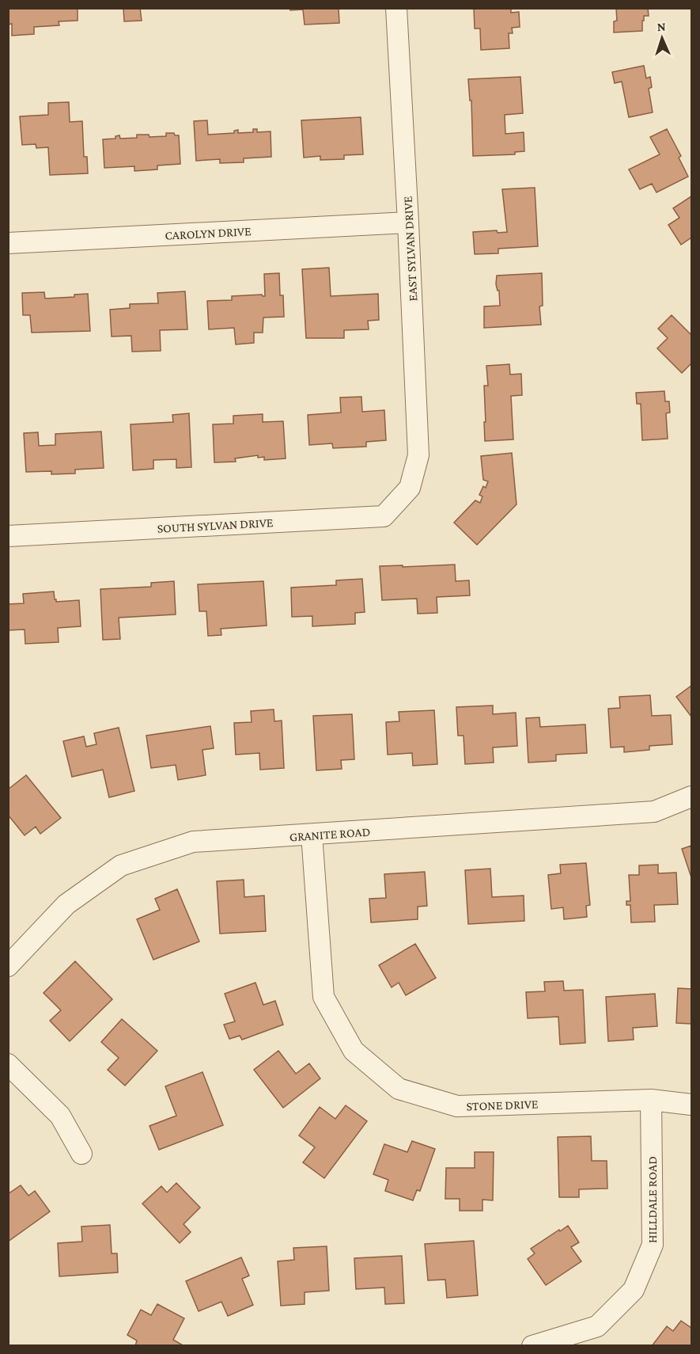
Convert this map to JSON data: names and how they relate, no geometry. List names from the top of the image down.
{
  "streets": {
    "street": [
      "CAROLYN DRIVE",
      "EAST SYLVAN DRIVE",
      "SOUTH SYLVAN DRIVE",
      "GRANITE ROAD",
      "STONE DRIVE",
      "HILLDALE ROAD"
    ]
  },
  "crossings": [
    ["CAROLYN DRIVE", "EAST SYLVAN DRIVE"],
    ["EAST SYLVAN DRIVE", "SOUTH SYLVAN DRIVE"],
    ["GRANITE ROAD", "STONE DRIVE"],
    ["STONE DRIVE", "HILLDALE ROAD"]
  ],
  "north": "top"
}
